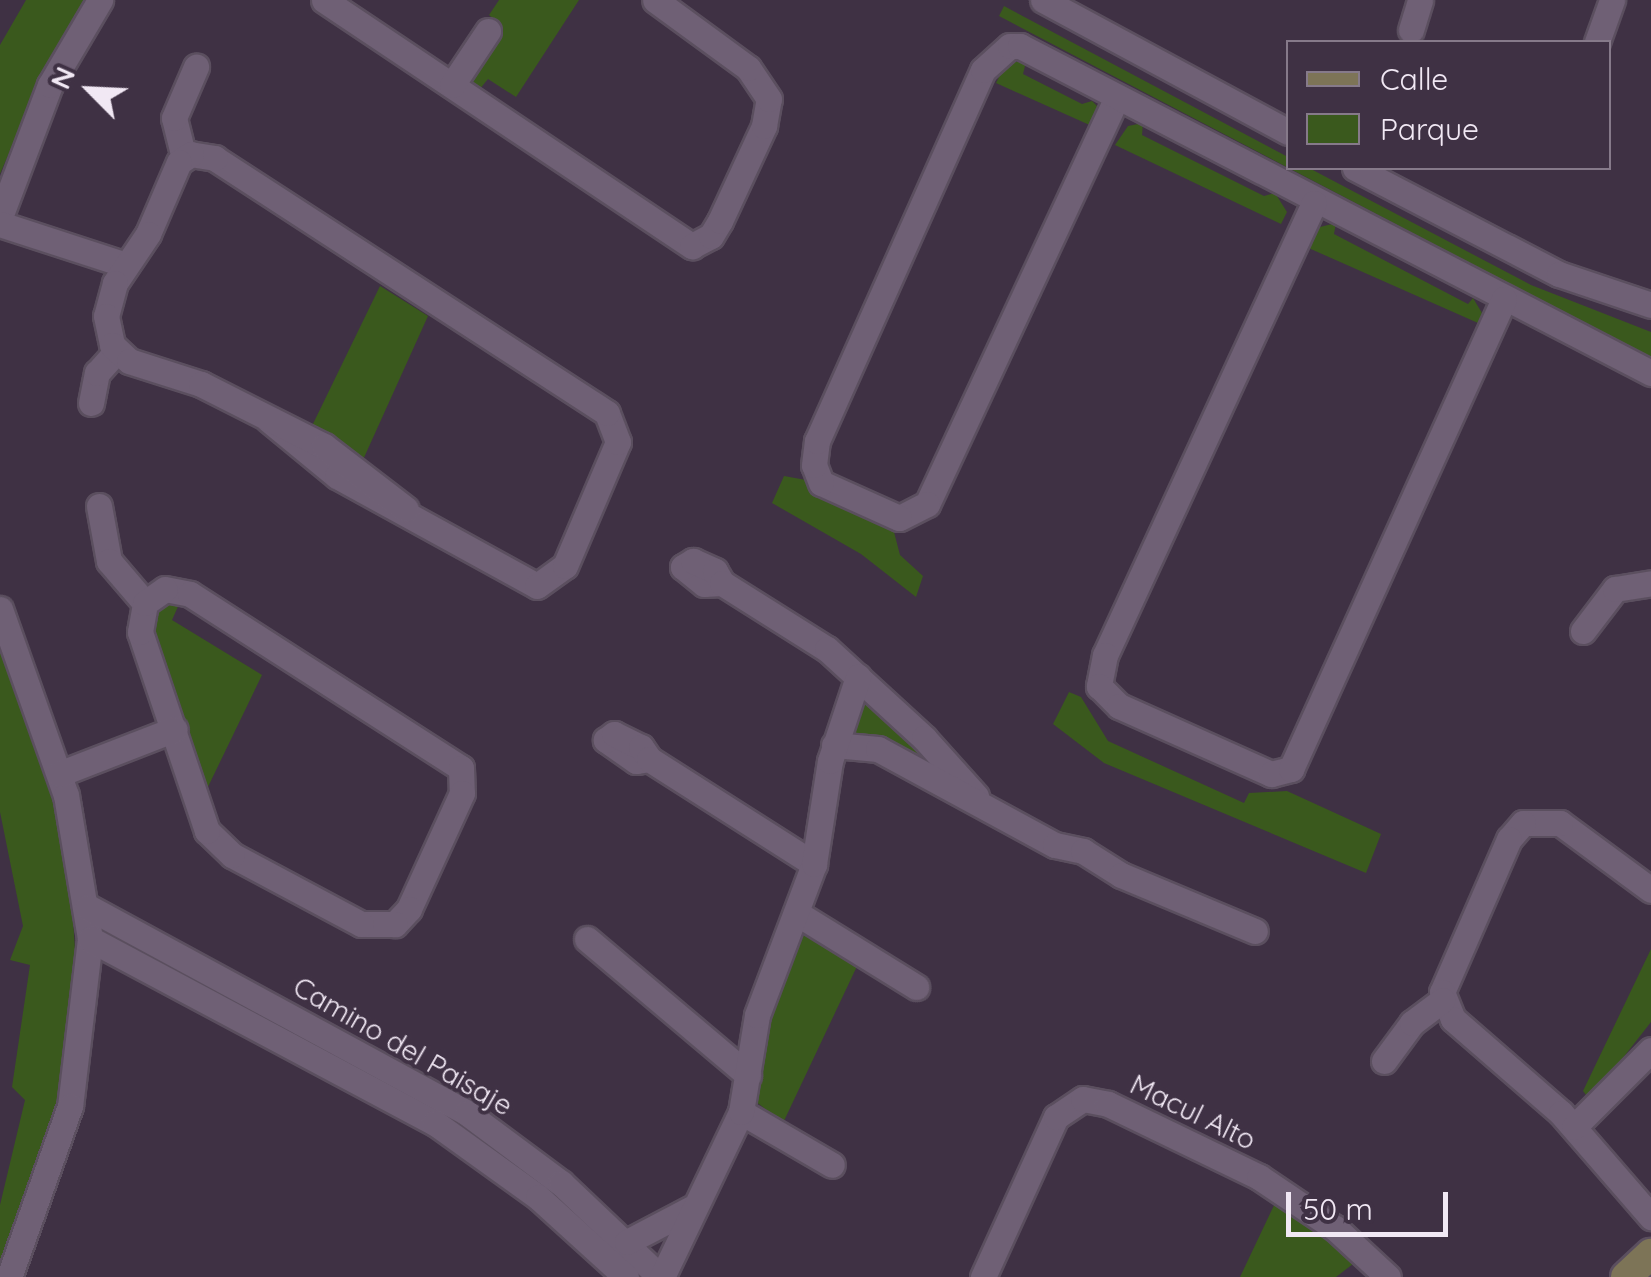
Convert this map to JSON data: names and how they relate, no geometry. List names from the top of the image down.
{
  "streets": {
    "street": ["Camino del Paisaje", "Macul Alto"]
  },
  "legend": ["Calle", "Parque"],
  "scale_bar": "50 m",
  "north": "top left"
}
